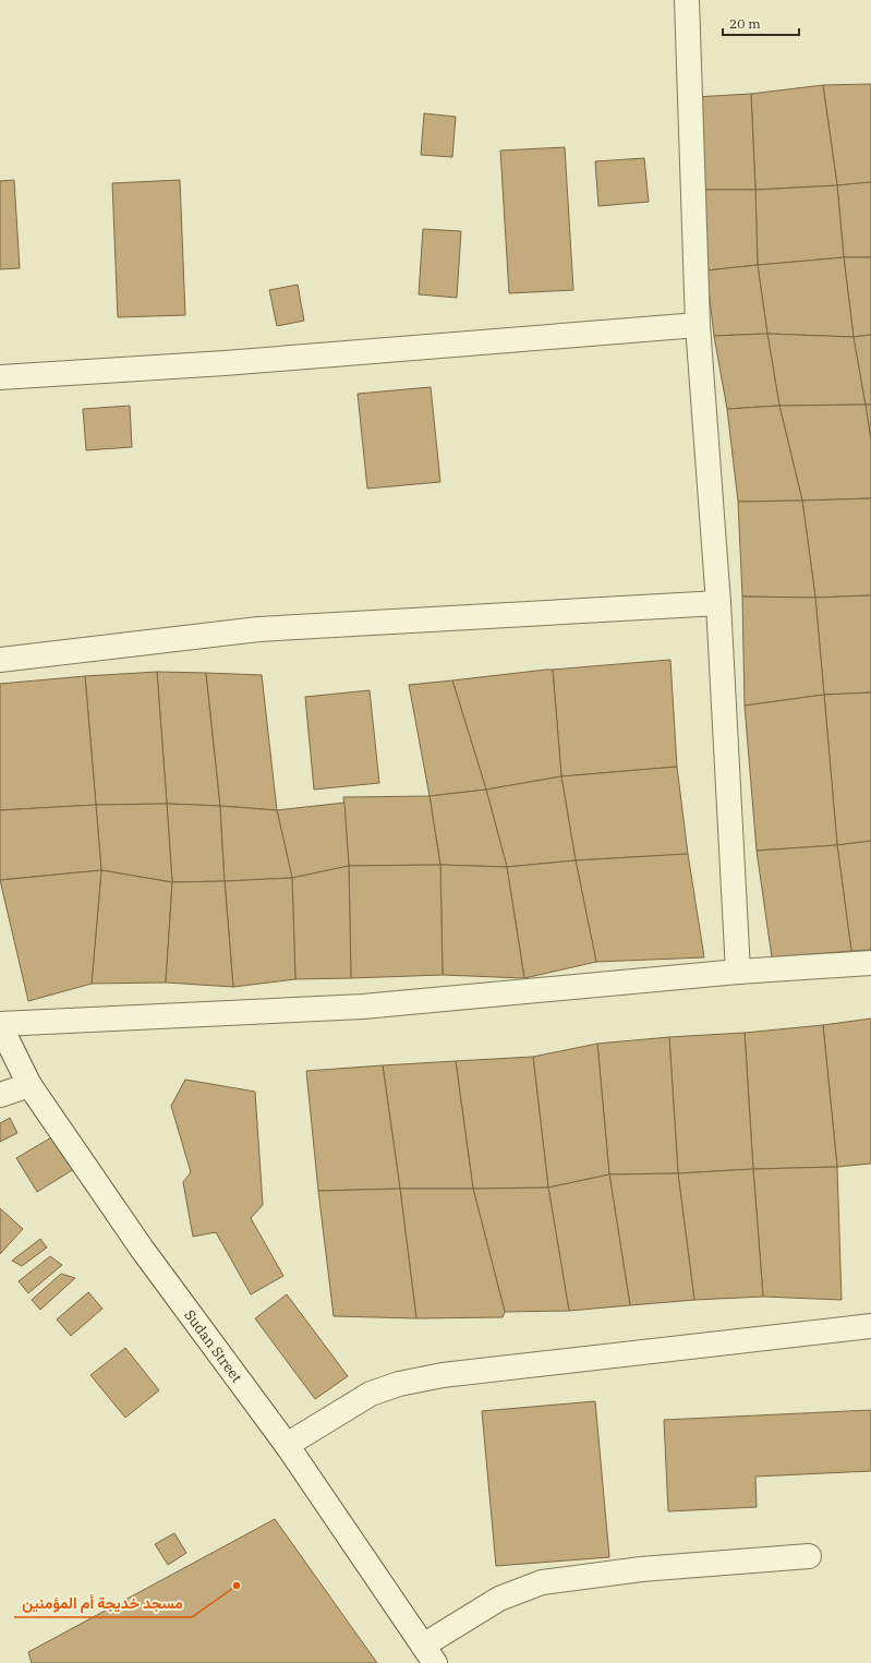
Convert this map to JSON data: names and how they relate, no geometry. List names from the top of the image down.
{
  "streets": {
    "street": ["Sudan Street"]
  },
  "places": ["مسجد خديجة أم المؤمنين"],
  "scale_bar": "20 m"
}
